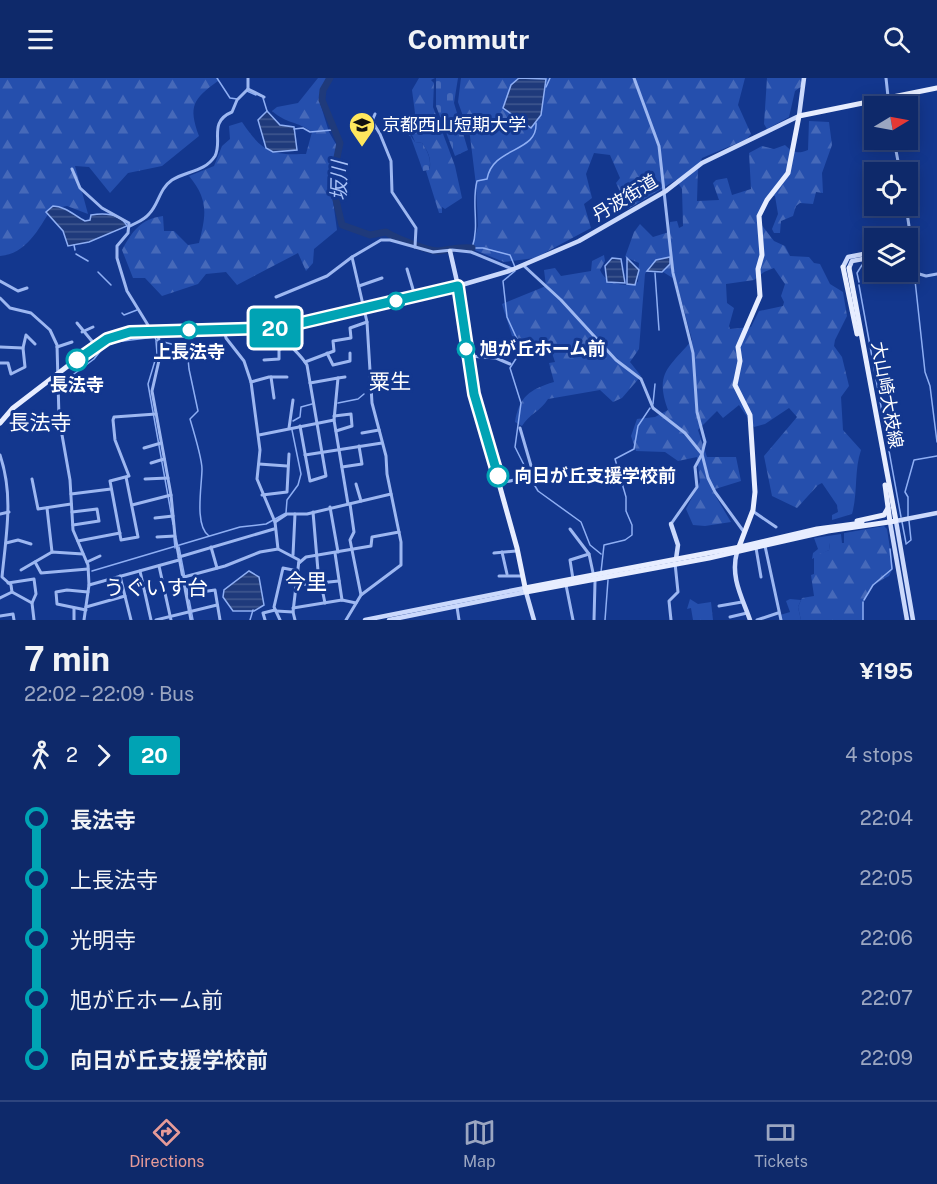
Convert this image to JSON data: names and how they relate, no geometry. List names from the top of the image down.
{
  "streets": {
    "main road": ["大山崎大枝線"],
    "street": ["丹波街道"]
  },
  "districts": [
    "粟生",
    "長法寺",
    "今里",
    "うぐいす台"
  ],
  "water": ["坂川"],
  "places": {
    "school or university": ["京都西山短期大学"],
    "other": [
      "上長法寺",
      "旭が丘ホーム前",
      "長法寺",
      "向日が丘支援学校前"
    ]
  },
  "lines": ["bus line 20"],
  "north": "right",
  "page": {
    "header": "Commutr",
    "on_map": "20",
    "heading": ["7 min", "22:02 – 22:09 · Bus", "¥195"],
    "legs": ["2", "20", "4 stops"],
    "list": [
      {
        "name": "長法寺",
        "value": "22:04"
      },
      {
        "name": "上長法寺",
        "value": "22:05"
      },
      {
        "name": "光明寺",
        "value": "22:06"
      },
      {
        "name": "旭が丘ホーム前",
        "value": "22:07"
      },
      {
        "name": "向日が丘支援学校前",
        "value": "22:09"
      }
    ],
    "tabs": ["Directions", "Map", "Tickets"]
  }
}
